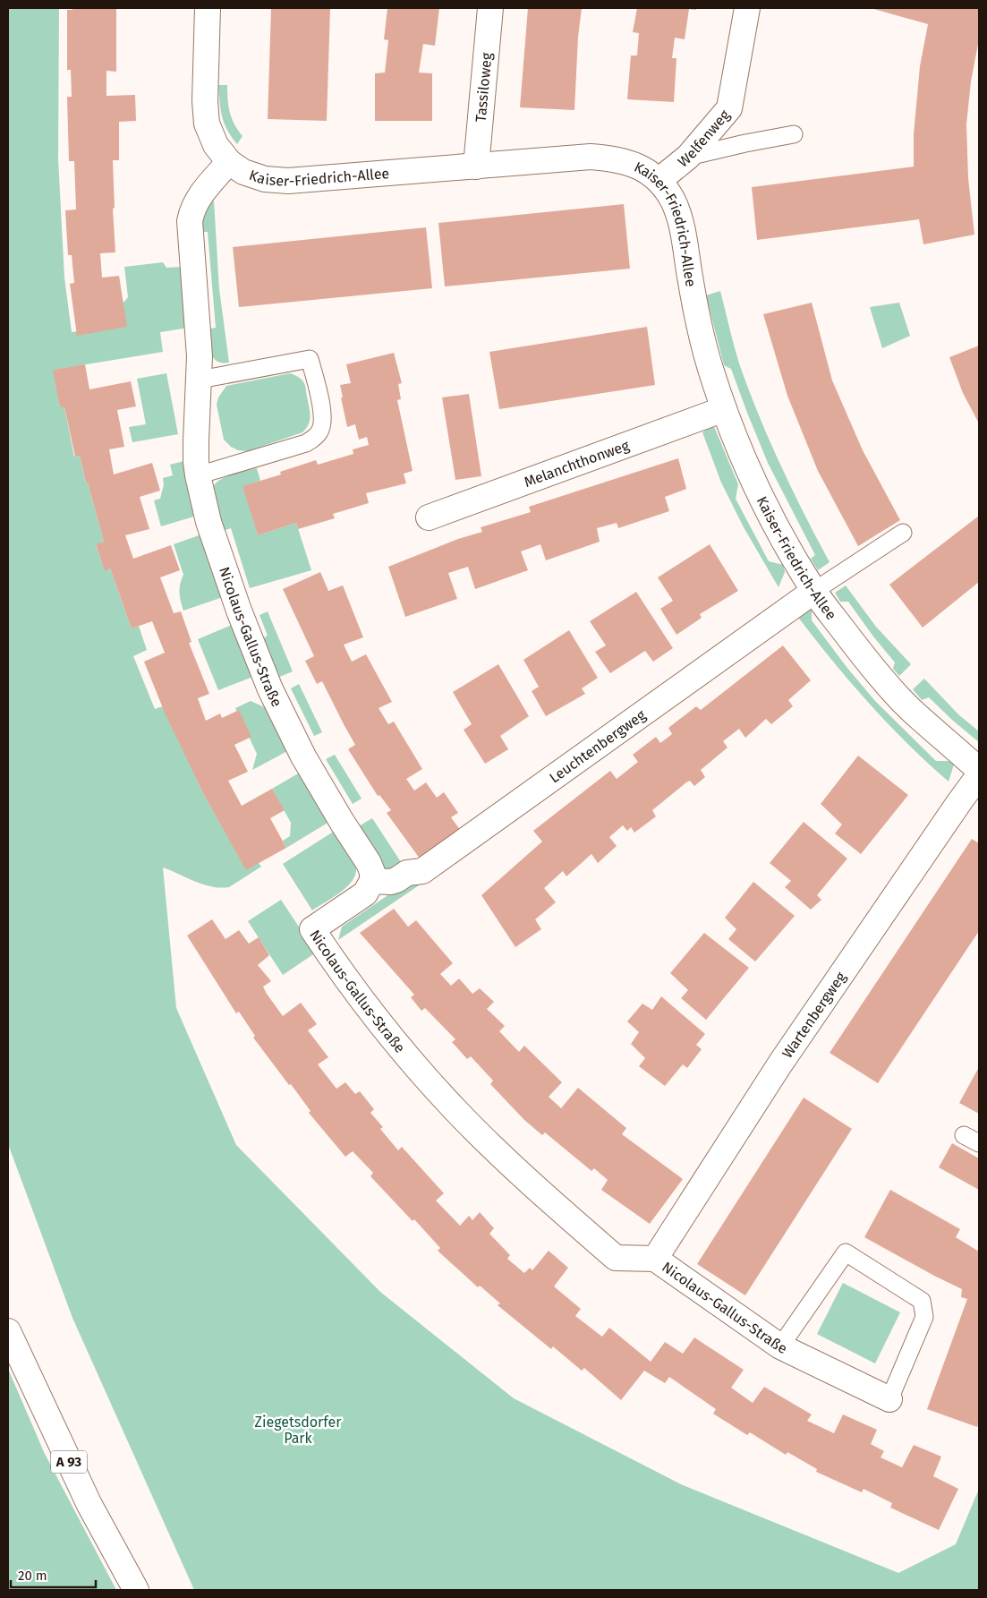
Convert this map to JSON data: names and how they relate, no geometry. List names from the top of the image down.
{
  "streets": {
    "main road": [
      "Tassiloweg",
      "Welfenweg",
      "Kaiser-Friedrich-Allee",
      "Melanchthonweg",
      "Nicolaus-Gallus-Straße",
      "Leuchtenbergweg",
      "Wartenbergweg",
      "A 93"
    ]
  },
  "crossings": [
    ["Tassiloweg", "Kaiser-Friedrich-Allee"],
    ["Welfenweg", "Kaiser-Friedrich-Allee"],
    ["Kaiser-Friedrich-Allee", "Melanchthonweg"],
    ["Kaiser-Friedrich-Allee", "Nicolaus-Gallus-Straße"],
    ["Kaiser-Friedrich-Allee", "Leuchtenbergweg"],
    ["Nicolaus-Gallus-Straße", "Leuchtenbergweg"],
    ["Nicolaus-Gallus-Straße", "Wartenbergweg"]
  ],
  "parks": ["Ziegetsdorfer Park"],
  "scale_bar": "20 m"
}
